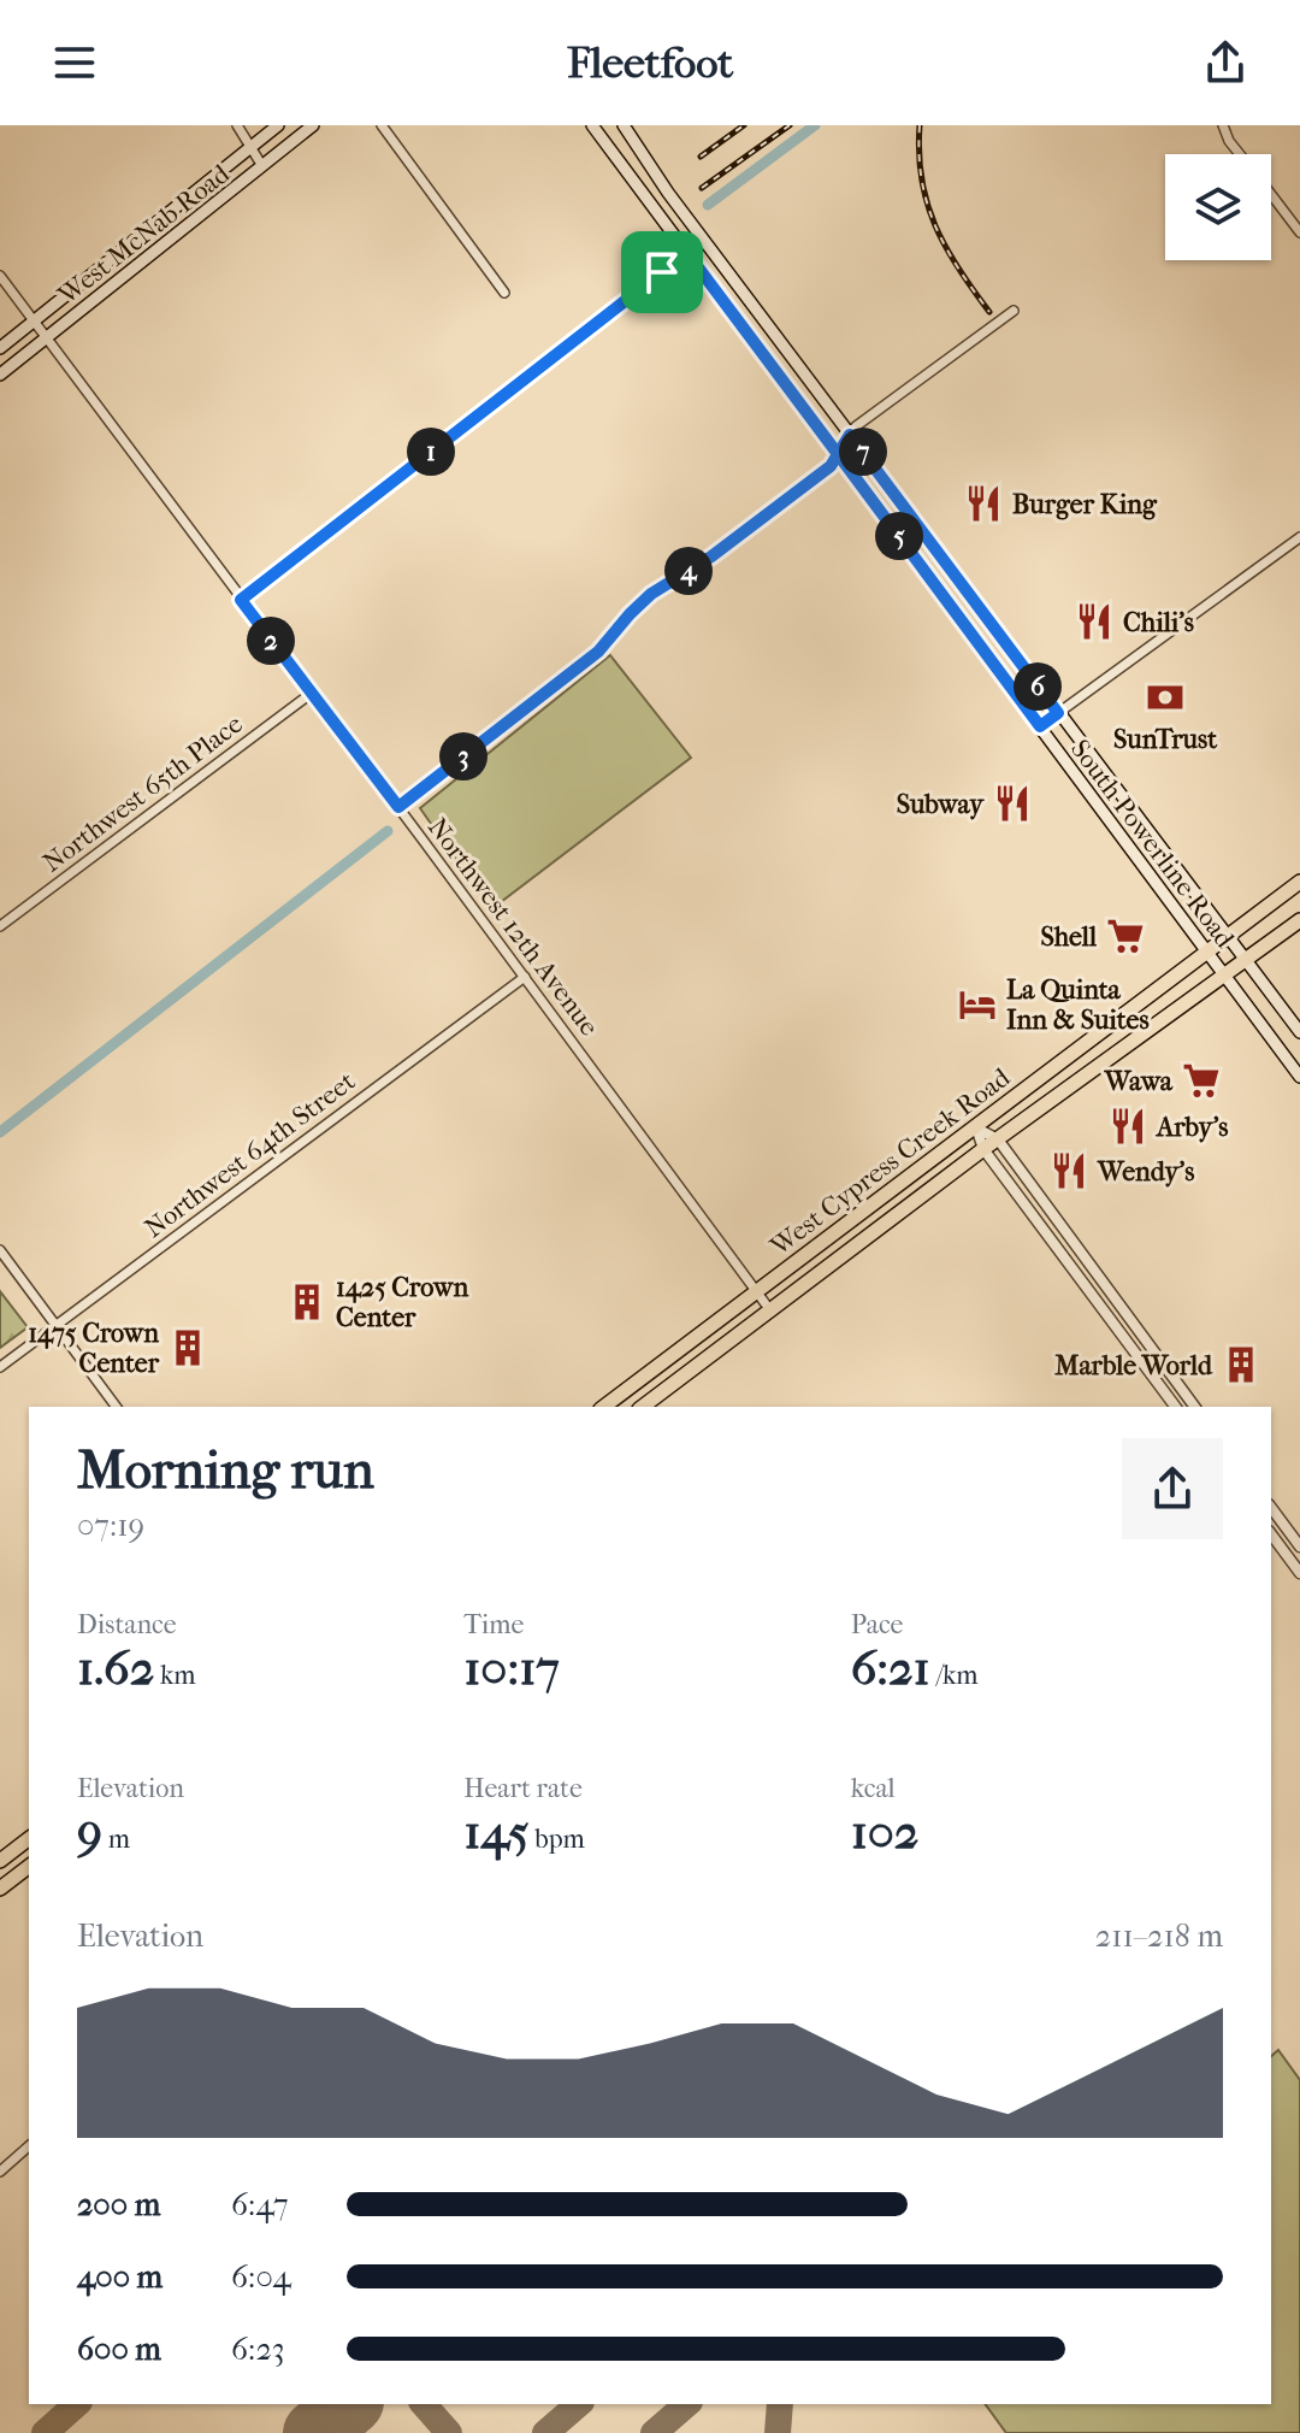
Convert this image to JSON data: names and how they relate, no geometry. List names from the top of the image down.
{
  "streets": {
    "main road": ["West McNab Road", "South Powerline Road", "West Cypress Creek Road"],
    "street": ["Northwest 65th Place", "Northwest 12th Avenue", "Northwest 64th Street"]
  },
  "crossings": [
    ["West McNab Road", "Northwest 12th Avenue"],
    ["Northwest 65th Place", "Northwest 12th Avenue"],
    ["South Powerline Road", "West Cypress Creek Road"],
    ["Northwest 12th Avenue", "Northwest 64th Street"],
    ["Northwest 12th Avenue", "West Cypress Creek Road"]
  ],
  "places": {
    "restaurant": [
      "Burger King",
      "Chili's",
      "Subway",
      "Arby's",
      "Wendy's"
    ],
    "bank": ["SunTrust"],
    "supermarket": ["Shell", "Wawa"],
    "hotel": ["La Quinta Inn & Suites"],
    "building": ["1425 Crown Center", "1475 Crown Center", "Marble World"]
  },
  "page": {
    "header": "Fleetfoot",
    "pins": [
      "1",
      "7",
      "5",
      "4",
      "2",
      "6",
      "3"
    ],
    "heading": ["Morning run", "07:19"],
    "stats": [
      ["Distance", "1.62 km"],
      ["Time", "10:17"],
      ["Pace", "6:21 /km"],
      ["Elevation", "9 m"],
      ["Heart rate", "145 bpm"],
      ["kcal", "102"]
    ],
    "chart": ["Elevation", "211–218 m"],
    "list": [
      {
        "name": "200 m",
        "note": "6:47"
      },
      {
        "name": "400 m",
        "note": "6:04"
      },
      {
        "name": "600 m",
        "note": "6:23"
      }
    ]
  }
}
